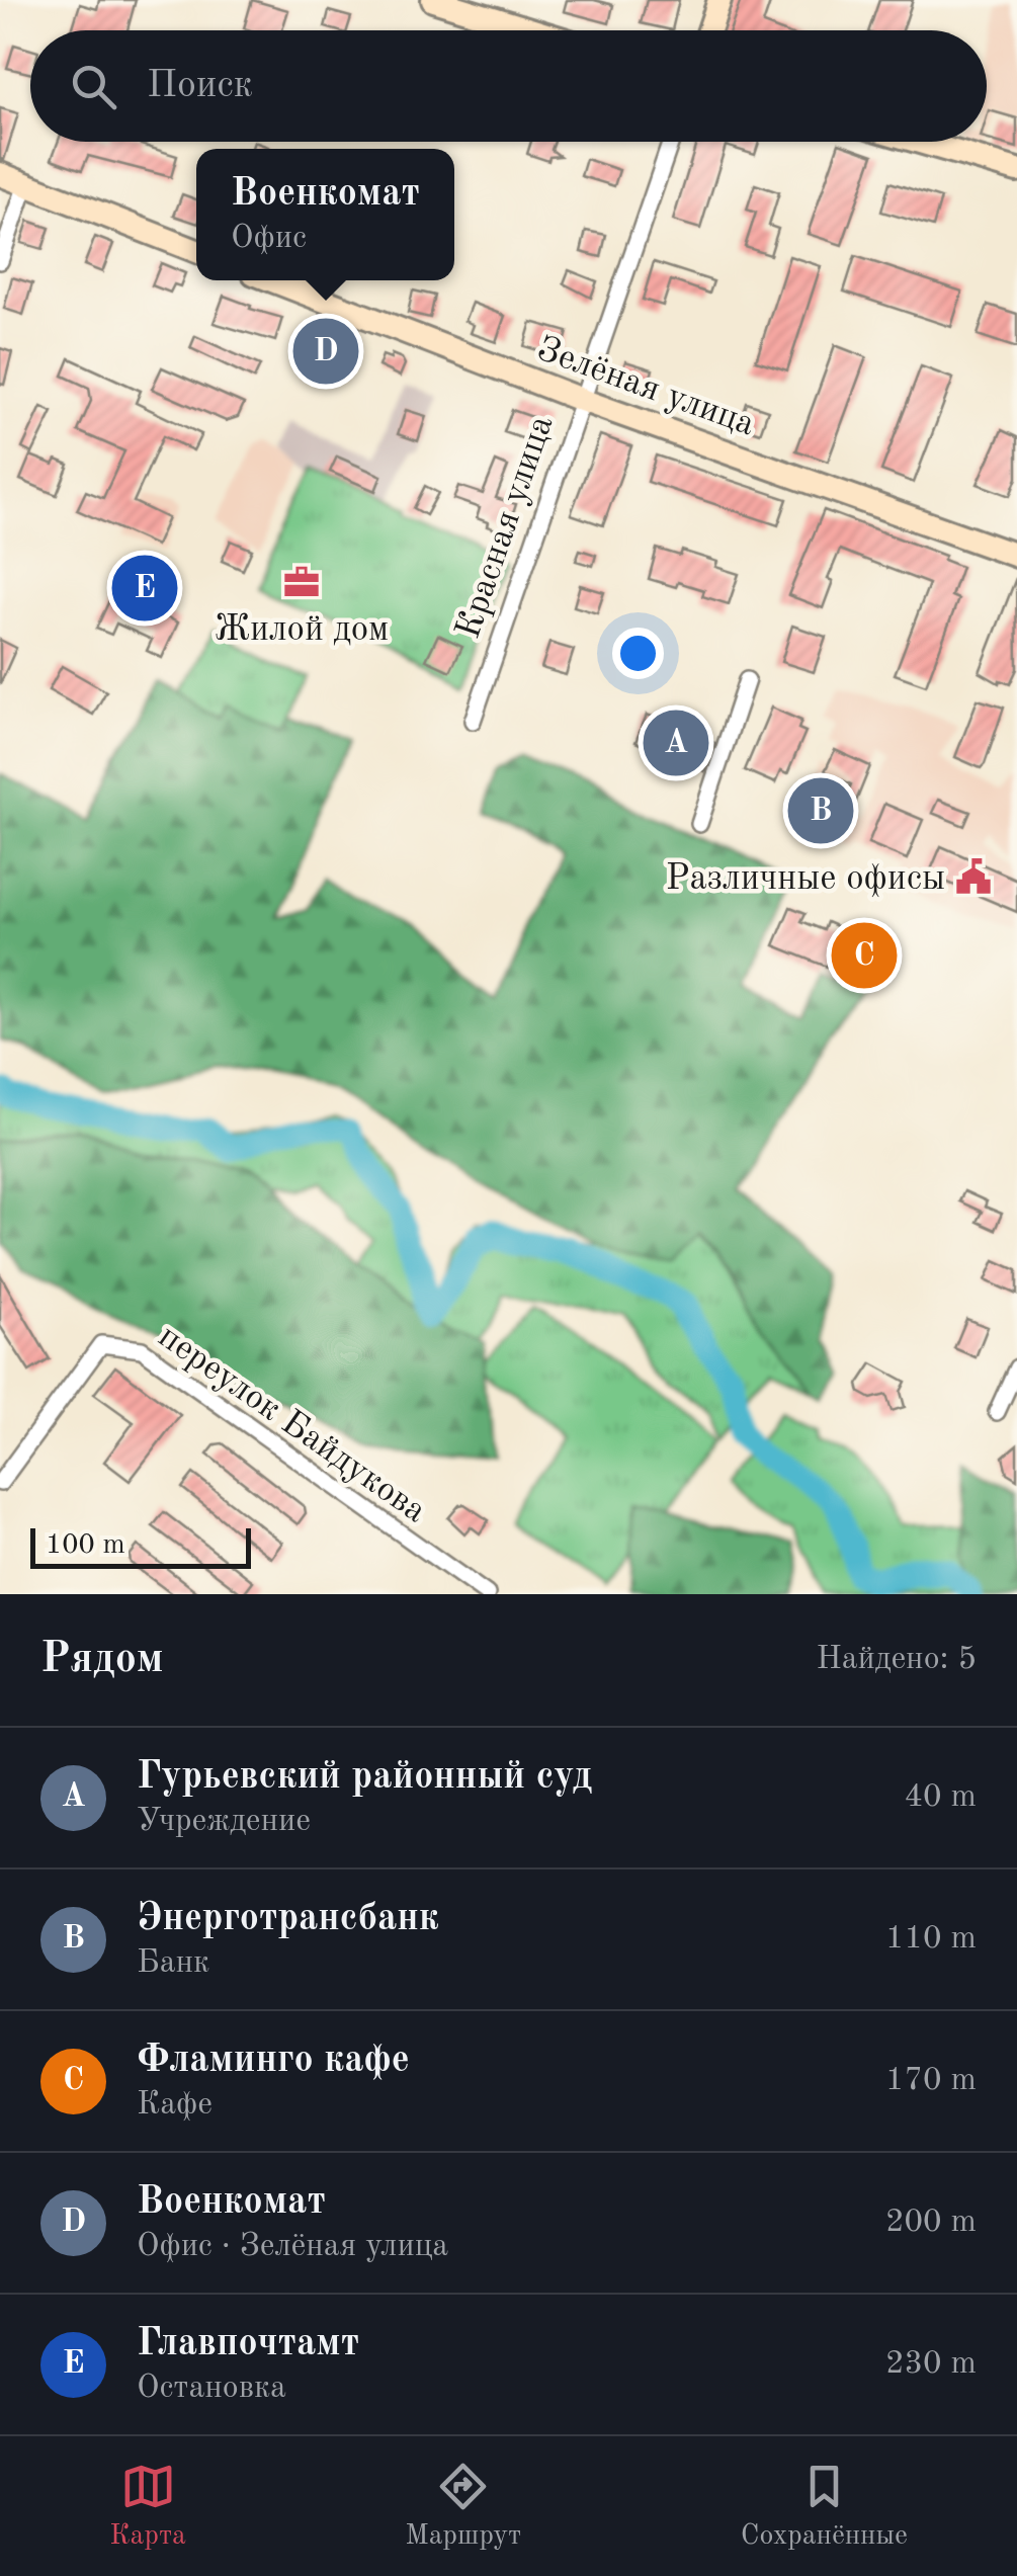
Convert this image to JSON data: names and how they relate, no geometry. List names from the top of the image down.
{
  "streets": {
    "street": ["Зелёная улица", "Красная улица", "переулок Байдукова"]
  },
  "crossings": [
    ["Зелёная улица", "Красная улица"]
  ],
  "places": {
    "office": ["Жилой дом"],
    "public building": ["Различные офисы"]
  },
  "scale_bar": "100 m",
  "page": {
    "search": "Поиск",
    "popup": ["Военкомат", "Офис"],
    "pins": [
      "D",
      "E",
      "A",
      "B",
      "C"
    ],
    "scale": "100 m",
    "heading": ["Рядом", "Найдено: 5"],
    "list": [
      {
        "mark": "A",
        "name": "Гурьевский районный суд",
        "note": "Учреждение",
        "value": "40 m"
      },
      {
        "mark": "B",
        "name": "Энерготрансбанк",
        "note": "Банк",
        "value": "110 m"
      },
      {
        "mark": "C",
        "name": "Фламинго кафе",
        "note": "Кафе",
        "value": "170 m"
      },
      {
        "mark": "D",
        "name": "Военкомат",
        "note": "Офис · Зелёная улица",
        "value": "200 m"
      },
      {
        "mark": "E",
        "name": "Главпочтамт",
        "note": "Остановка",
        "value": "230 m"
      }
    ],
    "nav": ["Карта", "Маршрут", "Сохранённые"]
  }
}
